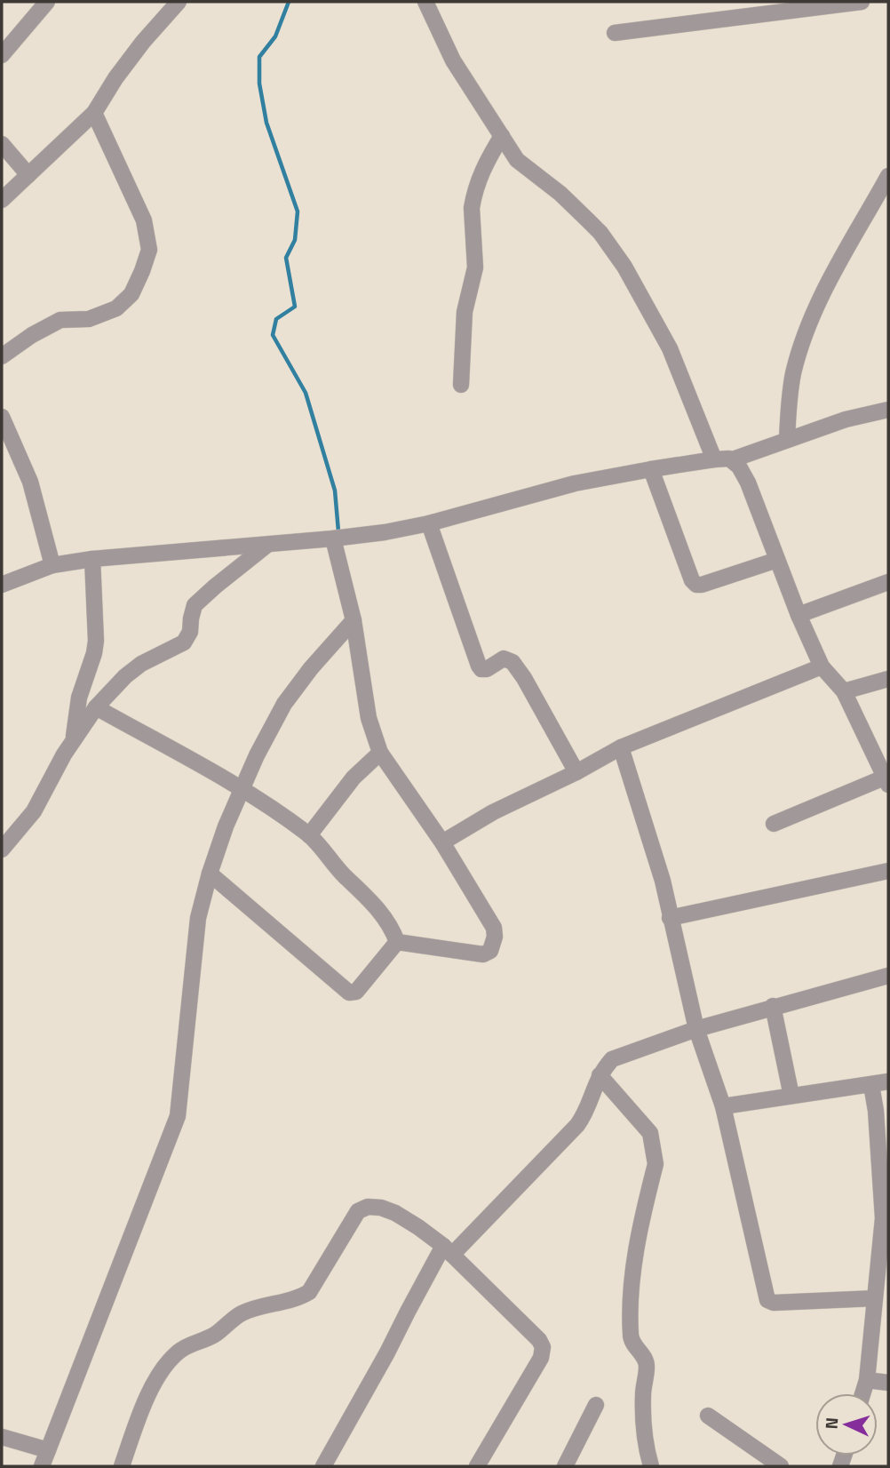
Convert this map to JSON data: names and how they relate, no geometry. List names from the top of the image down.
{
  "north": "left"
}
